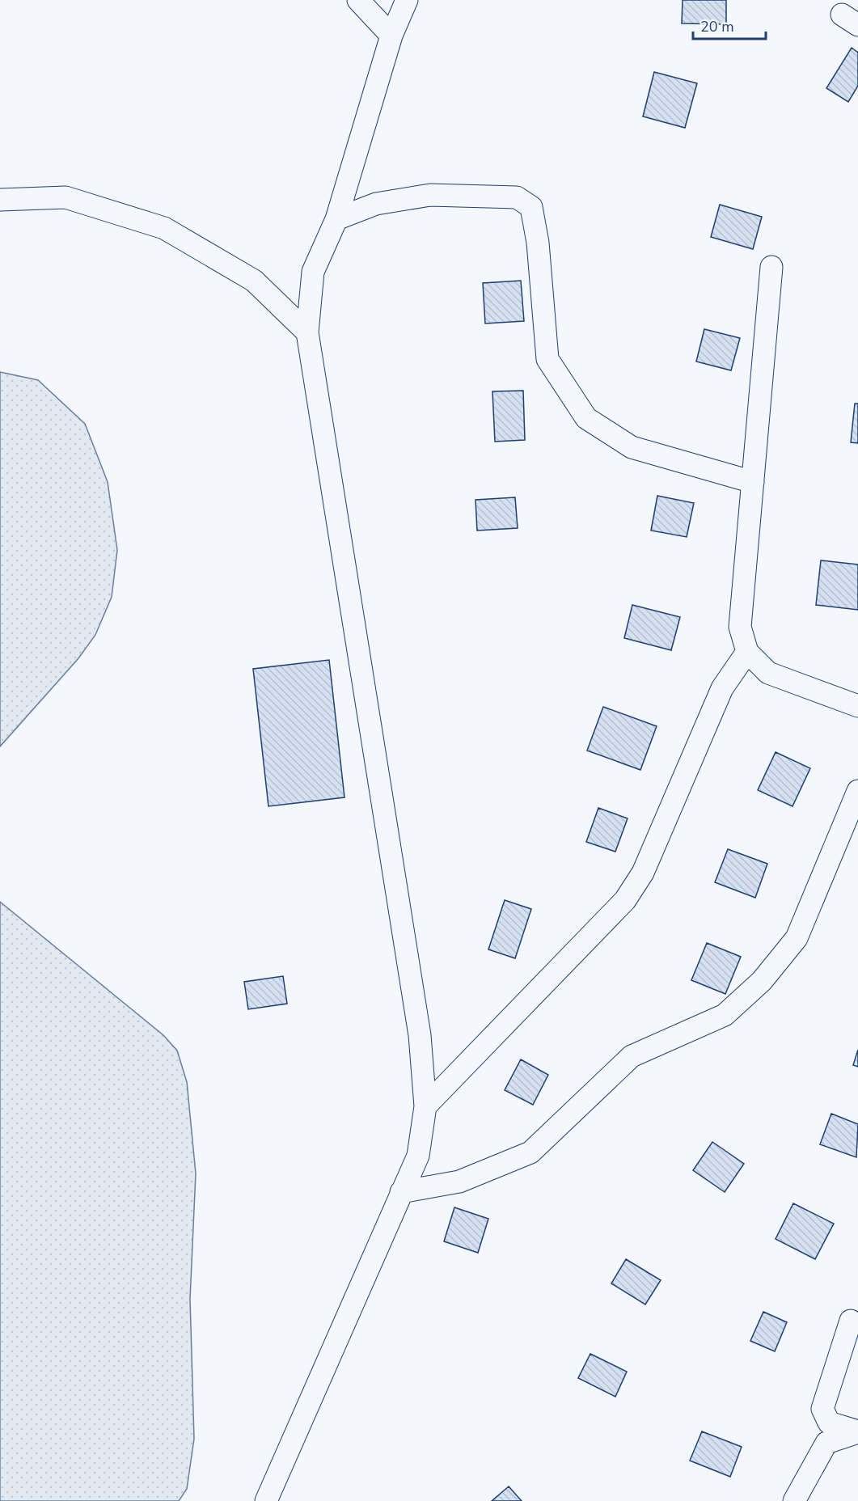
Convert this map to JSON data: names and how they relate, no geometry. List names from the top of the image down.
{
  "scale_bar": "20 m"
}
